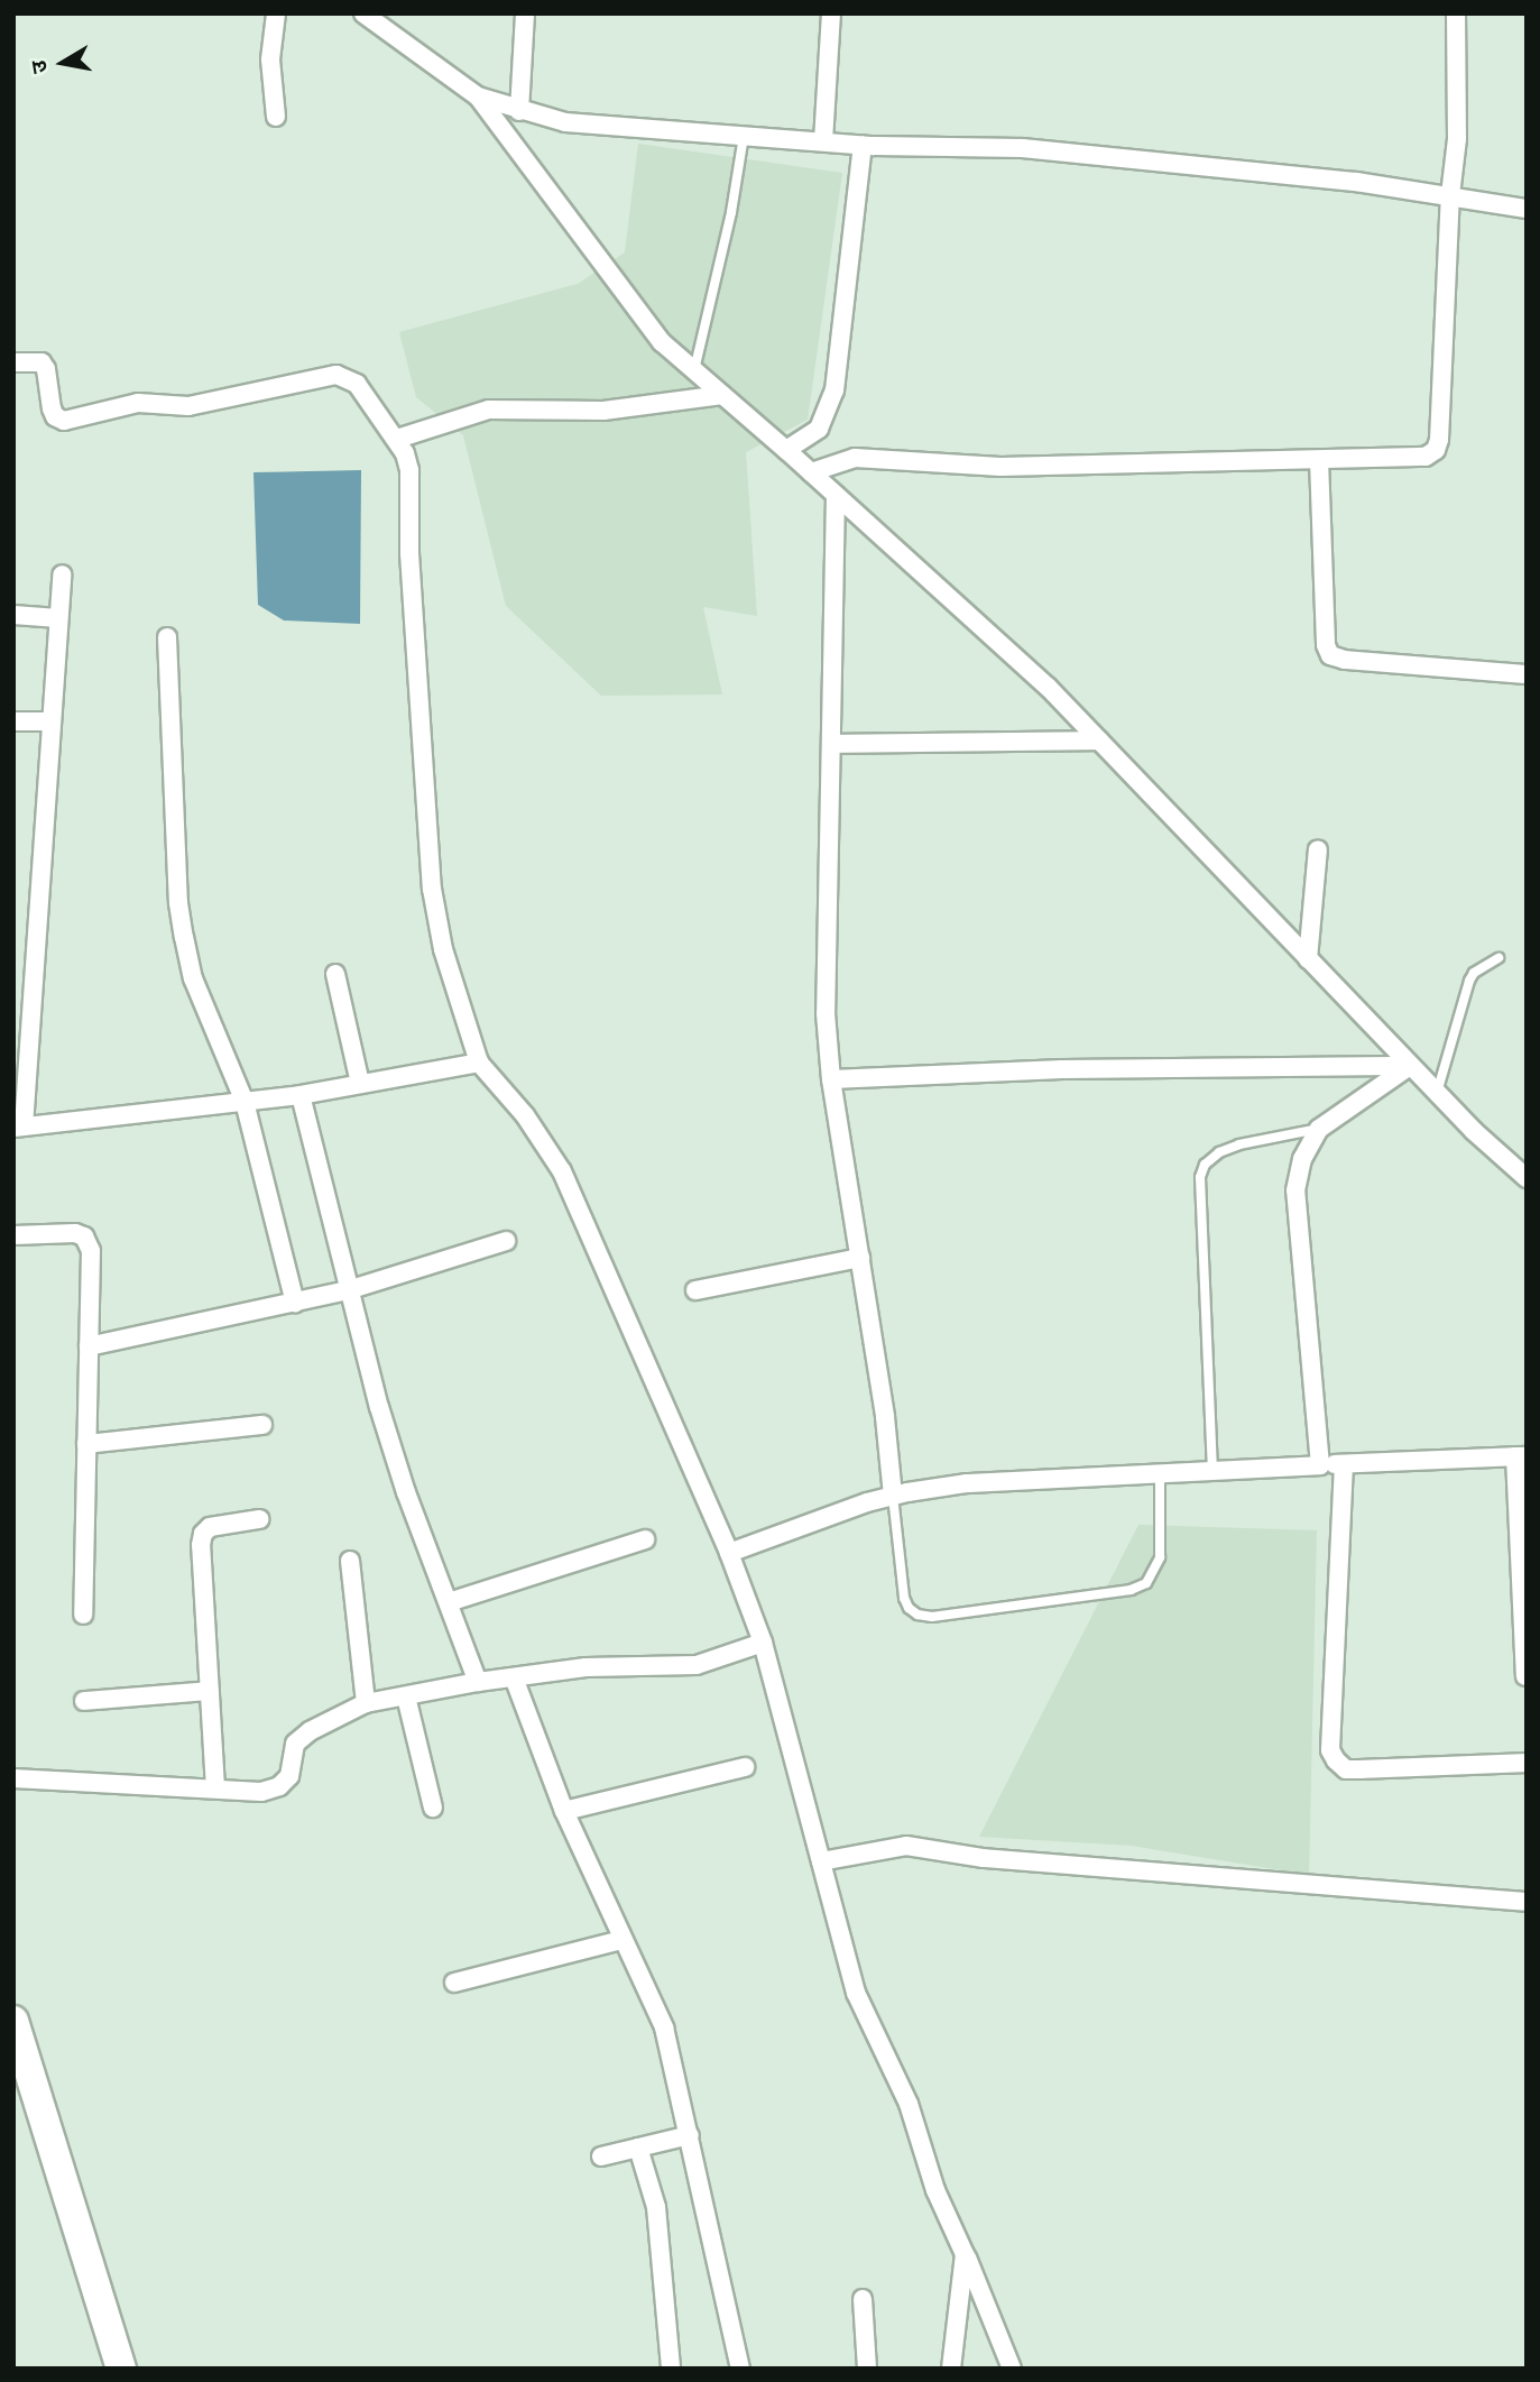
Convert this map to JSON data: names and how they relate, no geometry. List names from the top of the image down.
{
  "north": "left"
}
